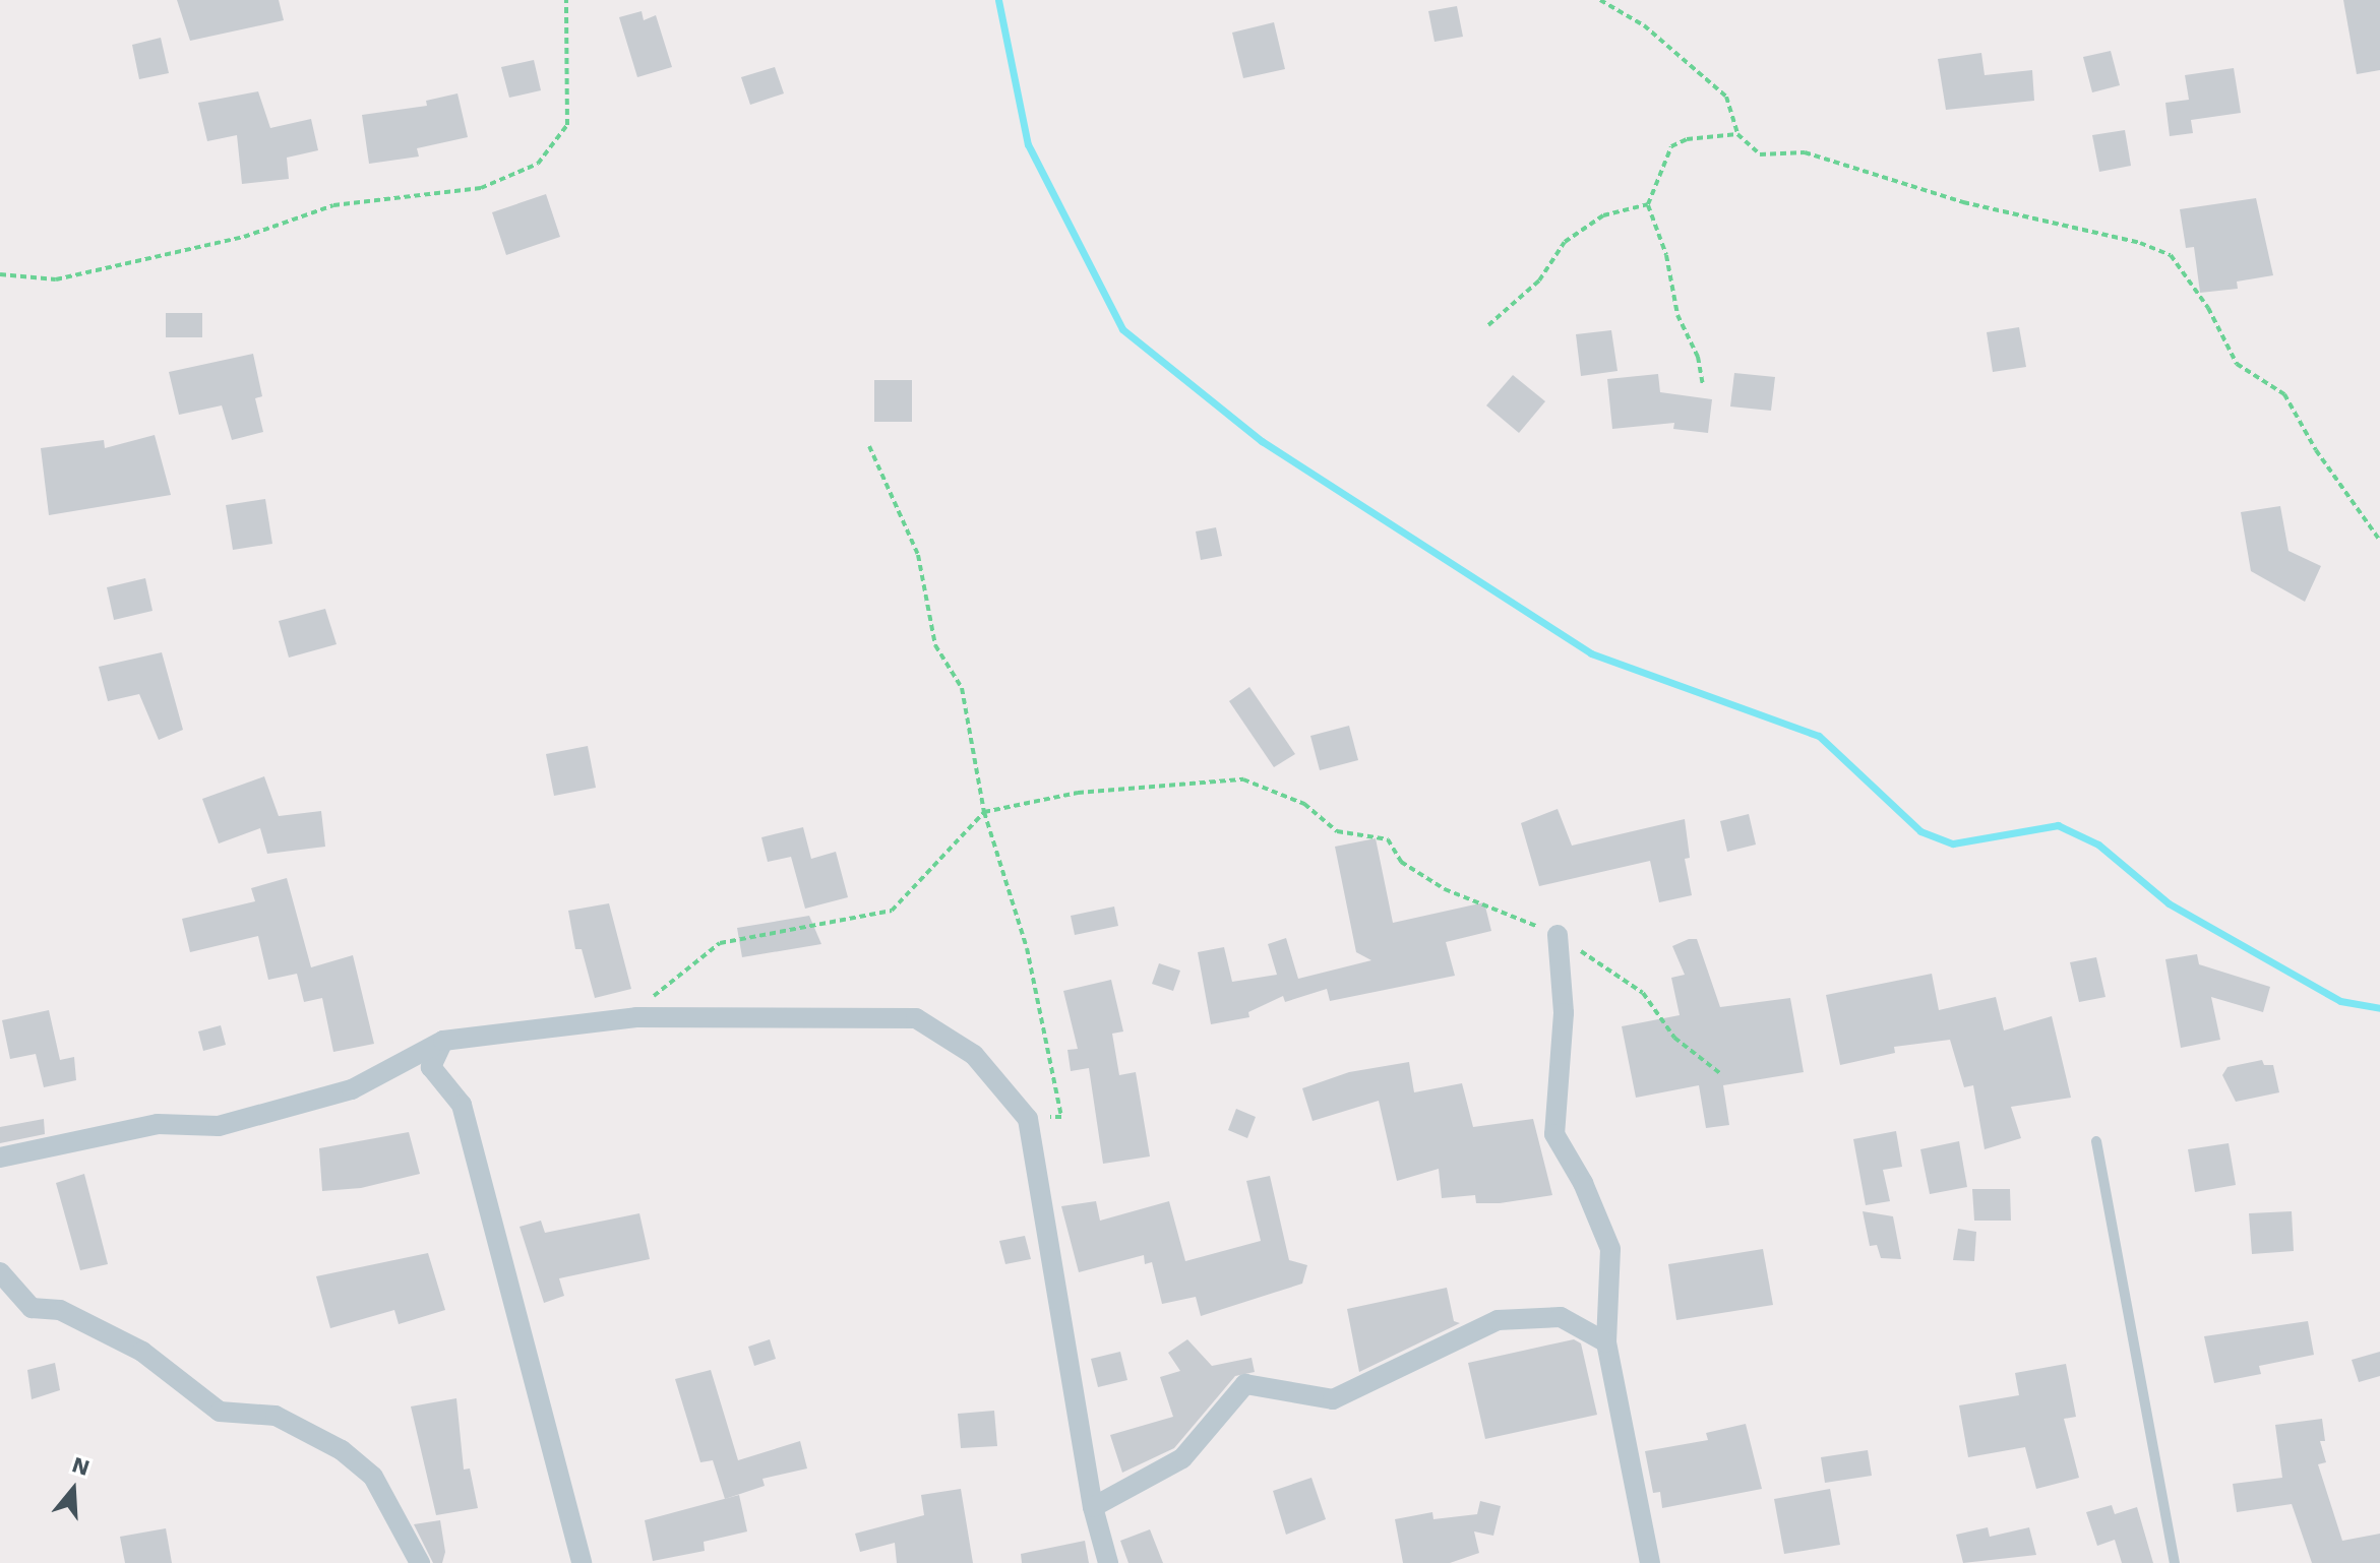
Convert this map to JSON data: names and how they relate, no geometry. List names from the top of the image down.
{
  "north": "top"
}
